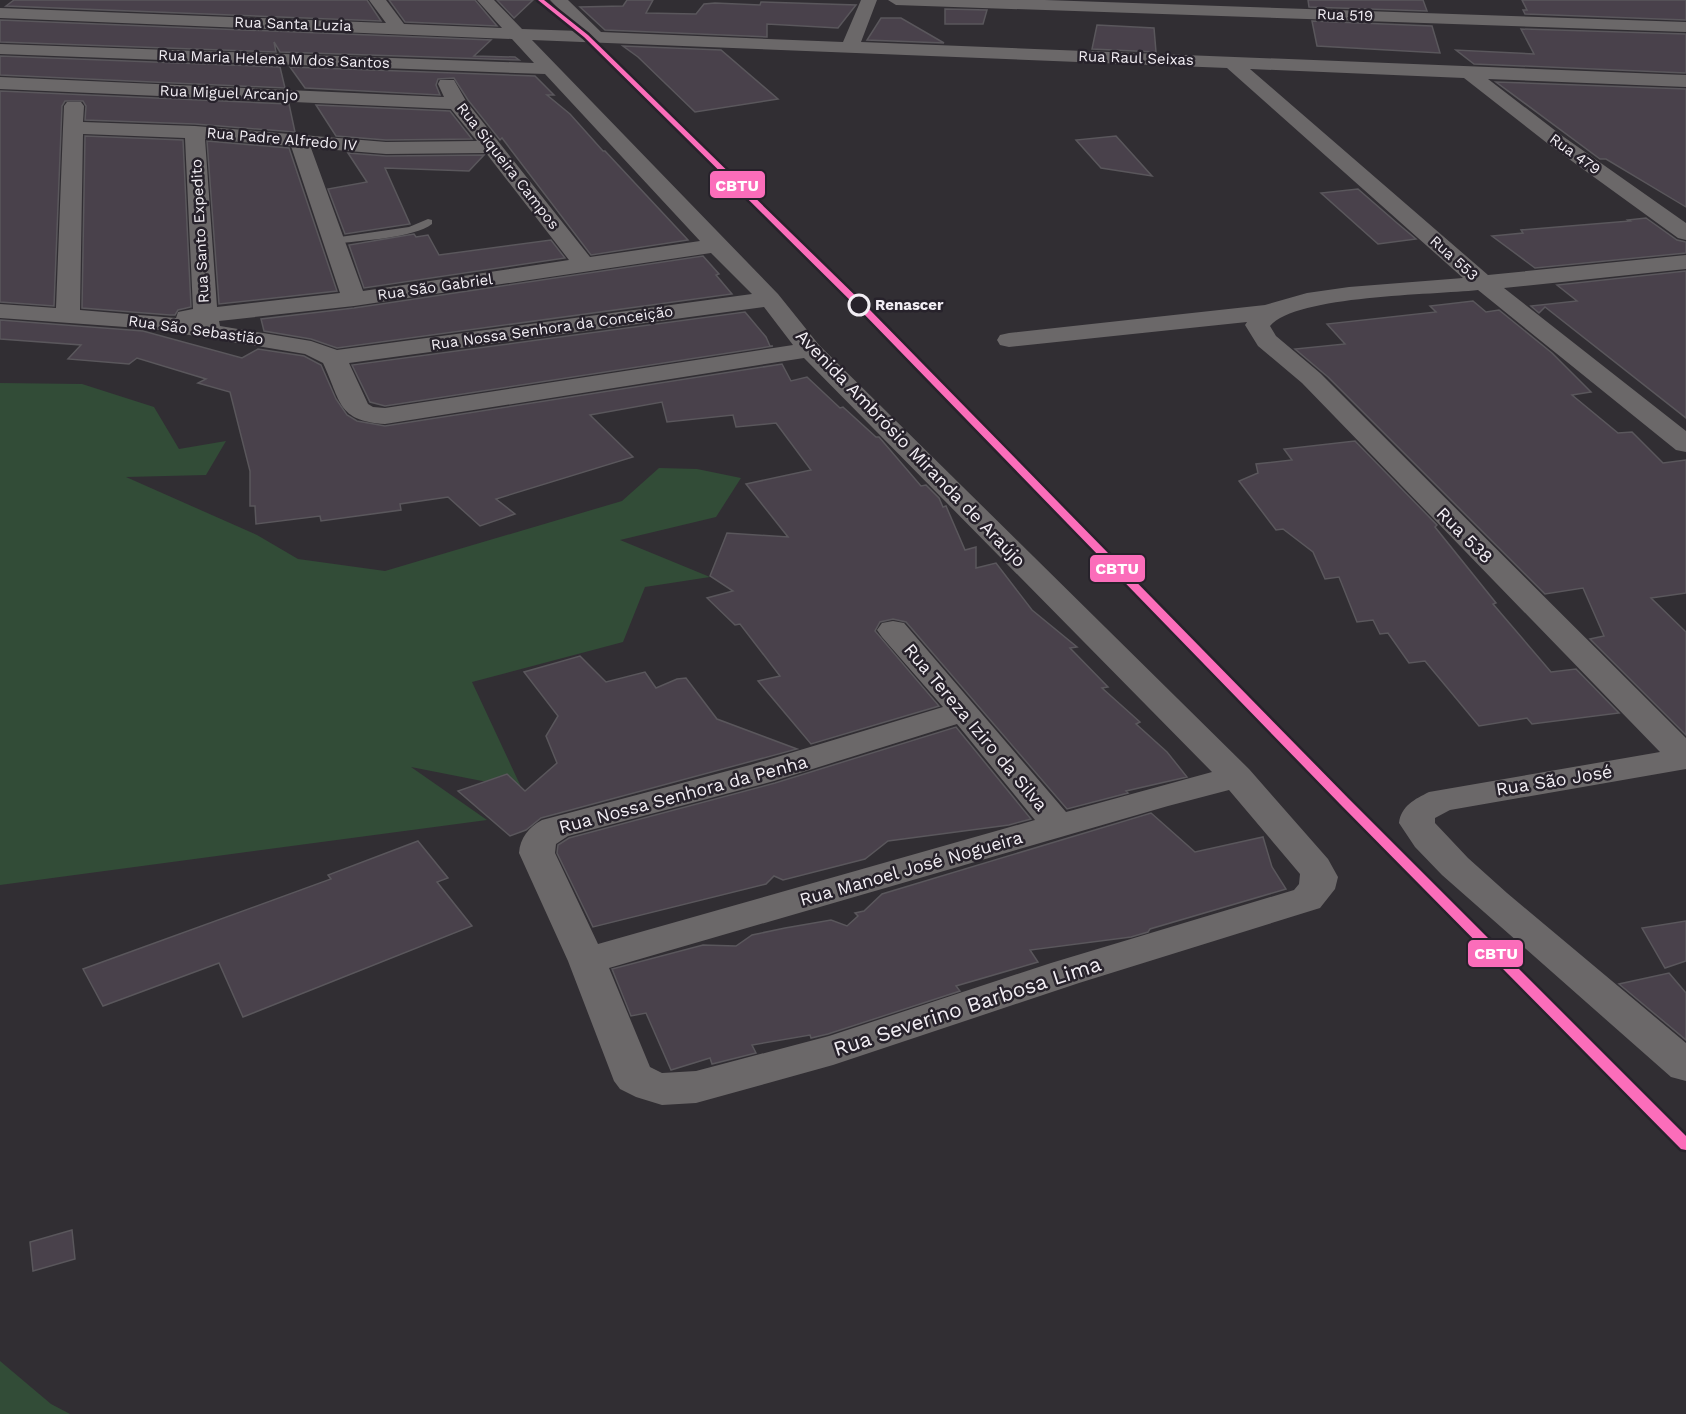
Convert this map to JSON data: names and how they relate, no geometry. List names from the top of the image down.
{
  "streets": {
    "street": [
      "Rua 519",
      "Rua Santa Luzia",
      "Rua Raul Seixas",
      "Rua Maria Helena M dos Santos",
      "Rua Miguel Arcanjo",
      "Rua Padre Alfredo IV",
      "Rua 479",
      "Rua Siqueira Campos",
      "Rua Santo Expedito",
      "Rua 553",
      "Rua São Gabriel",
      "Rua Nossa Senhora da Conceição",
      "Rua São Sebastião",
      "Avenida Ambrósio Miranda de Araújo",
      "Rua 538",
      "Rua Tereza Iziro da Silva",
      "Rua São José",
      "Rua Nossa Senhora da Penha",
      "Rua Manoel José Nogueira",
      "Rua Severino Barbosa Lima"
    ]
  },
  "crossings": [
    ["Rua Santa Luzia", "Rua Raul Seixas"],
    ["Rua Santa Luzia", "Avenida Ambrósio Miranda de Araújo"],
    ["Rua Raul Seixas", "Rua 479"],
    ["Rua Raul Seixas", "Rua 553"],
    ["Rua Maria Helena M dos Santos", "Rua Siqueira Campos"],
    ["Rua Maria Helena M dos Santos", "Avenida Ambrósio Miranda de Araújo"],
    ["Rua Miguel Arcanjo", "Rua Siqueira Campos"],
    ["Rua Padre Alfredo IV", "Rua Siqueira Campos"],
    ["Rua Padre Alfredo IV", "Rua Santo Expedito"],
    ["Rua Siqueira Campos", "Rua São Gabriel"],
    ["Rua Santo Expedito", "Rua São Gabriel"],
    ["Rua Santo Expedito", "Rua São Sebastião"],
    ["Rua São Gabriel", "Rua São Sebastião"],
    ["Rua São Gabriel", "Avenida Ambrósio Miranda de Araújo"],
    ["Rua Nossa Senhora da Conceição", "Rua São Sebastião"],
    ["Rua Nossa Senhora da Conceição", "Avenida Ambrósio Miranda de Araújo"],
    ["Avenida Ambrósio Miranda de Araújo", "Rua Manoel José Nogueira"],
    ["Avenida Ambrósio Miranda de Araújo", "Rua Severino Barbosa Lima"],
    ["Rua 538", "Rua São José"],
    ["Rua Tereza Iziro da Silva", "Rua Nossa Senhora da Penha"],
    ["Rua Tereza Iziro da Silva", "Rua Manoel José Nogueira"],
    ["Rua Nossa Senhora da Penha", "Rua Manoel José Nogueira"],
    ["Rua Nossa Senhora da Penha", "Rua Severino Barbosa Lima"]
  ],
  "places": ["Renascer"],
  "lines": ["transit line CBTU"]
}
